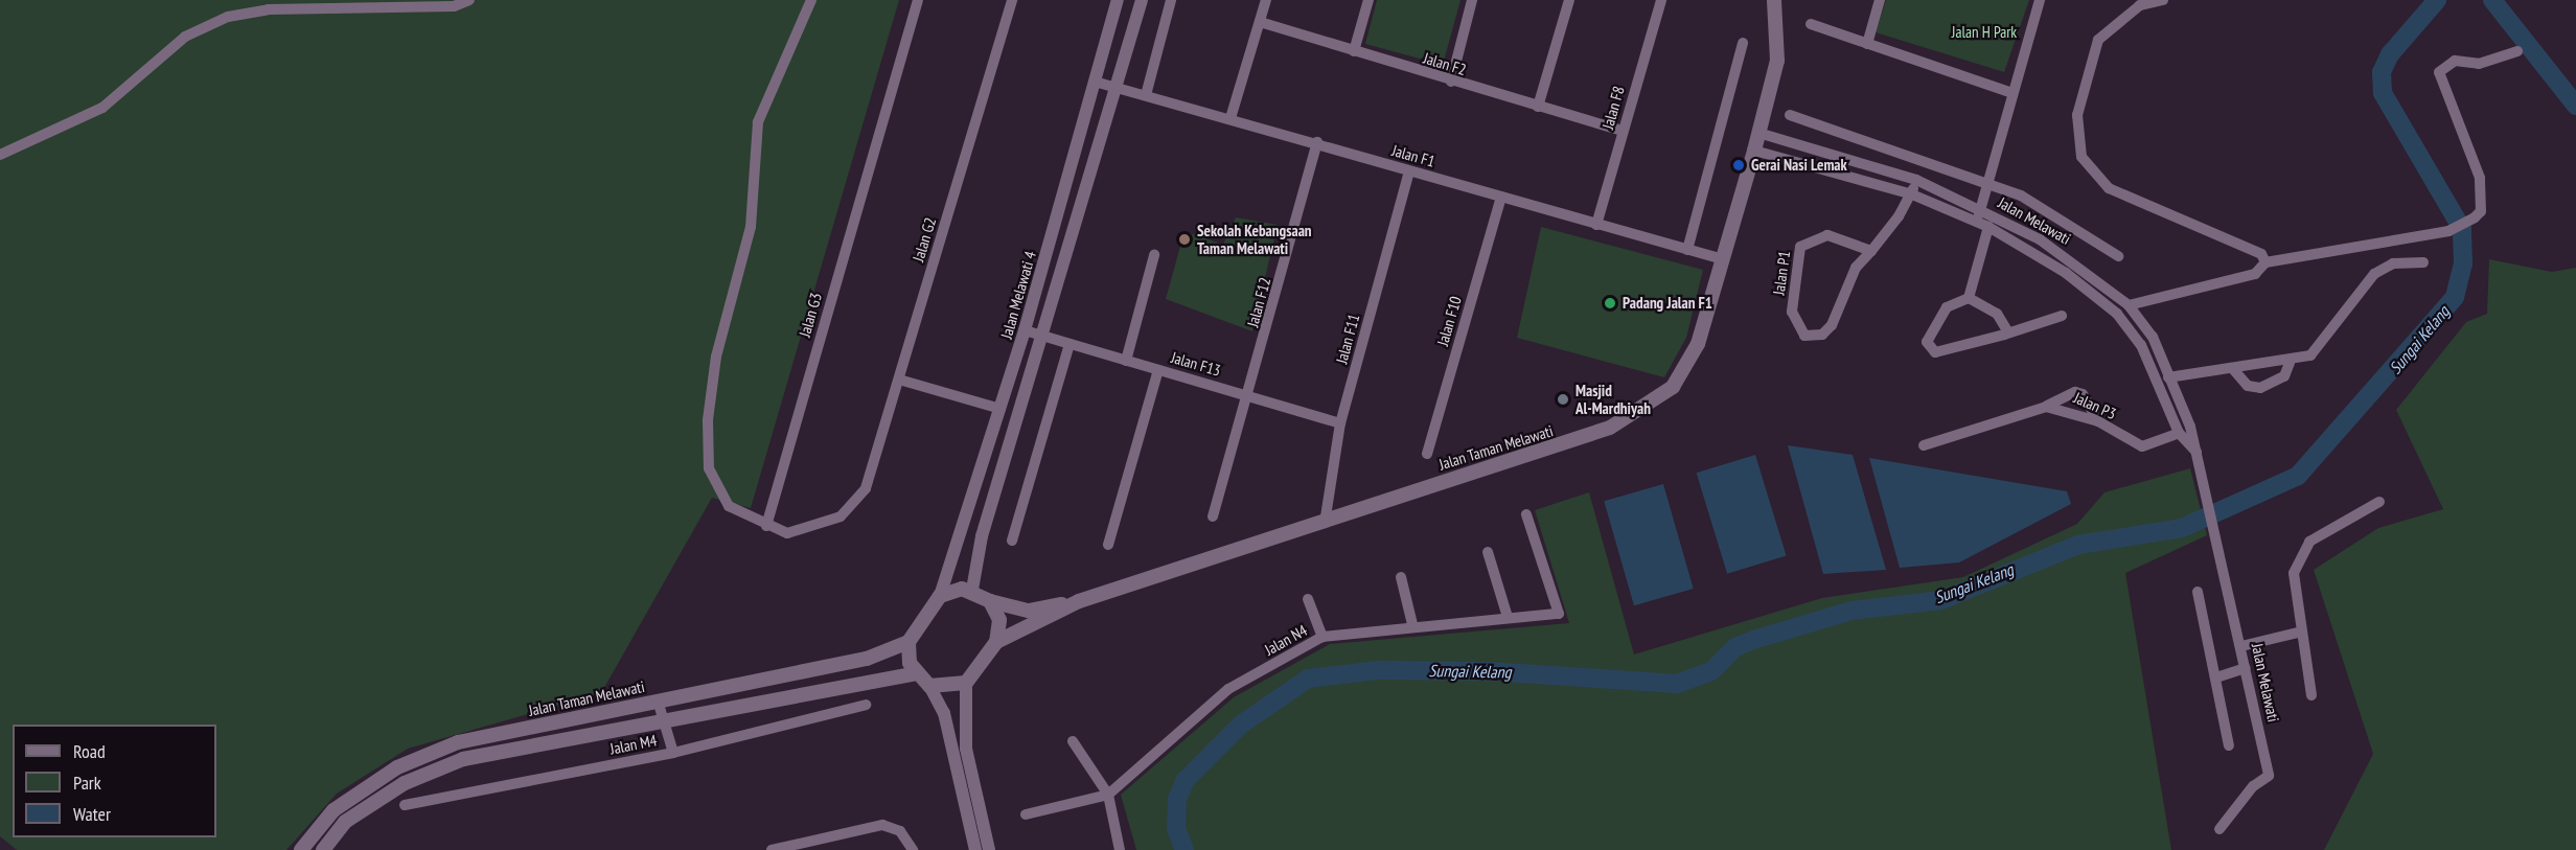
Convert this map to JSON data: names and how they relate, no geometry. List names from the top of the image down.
{
  "streets": {
    "main road": ["Jalan Taman Melawati"],
    "street": [
      "Jalan F2",
      "Jalan F8",
      "Jalan F1",
      "Jalan Melawati",
      "Jalan G2",
      "Jalan P1",
      "Jalan Melawati 4",
      "Jalan F12",
      "Jalan G3",
      "Jalan F10",
      "Jalan F11",
      "Jalan F13",
      "Jalan P3",
      "Jalan N4",
      "Jalan M4"
    ]
  },
  "crossings": [
    ["Jalan F2", "Jalan F8"],
    ["Jalan F8", "Jalan F1"],
    ["Jalan F1", "Jalan Melawati 4"],
    ["Jalan F1", "Jalan F12"],
    ["Jalan F1", "Jalan F10"],
    ["Jalan F1", "Jalan F11"],
    ["Jalan F1", "Jalan Taman Melawati"],
    ["Jalan Melawati", "Jalan P1"],
    ["Jalan Melawati", "Jalan P3"],
    ["Jalan Melawati", "Jalan Taman Melawati"],
    ["Jalan G2", "Jalan G3"],
    ["Jalan Melawati 4", "Jalan F13"],
    ["Jalan Melawati 4", "Jalan Taman Melawati"],
    ["Jalan F12", "Jalan F13"],
    ["Jalan F11", "Jalan F13"],
    ["Jalan F11", "Jalan Taman Melawati"]
  ],
  "water": ["Sungai Kelang"],
  "parks": ["Jalan H Park"],
  "places": [
    "Gerai Nasi Lemak",
    "Sekolah Kebangsaan Taman Melawati",
    "Padang Jalan F1",
    "Masjid Al-Mardhiyah"
  ],
  "legend": ["Road", "Park", "Water"]
}
